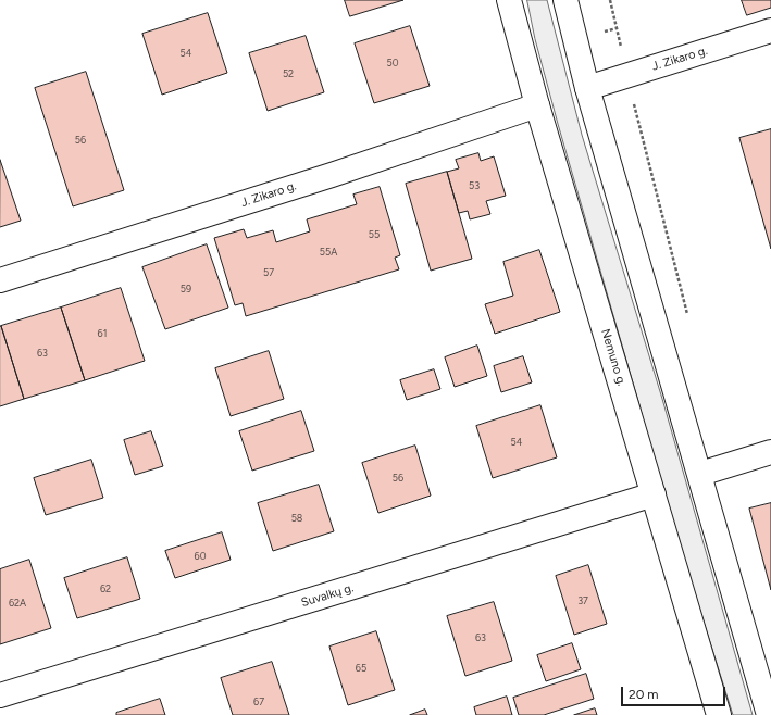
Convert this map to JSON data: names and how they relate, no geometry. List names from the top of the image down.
{
  "streets": {
    "street": ["J. Zikaro g.", "Nemuno g.", "Suvalkų g."]
  },
  "crossings": [
    ["J. Zikaro g.", "Nemuno g."],
    ["Nemuno g.", "Suvalkų g."]
  ],
  "house_numbers": [
    "54",
    "50",
    "52",
    "56",
    "53",
    "55",
    "55A",
    "57",
    "59",
    "61",
    "63",
    "54",
    "56",
    "58",
    "60",
    "62",
    "37",
    "62A",
    "63",
    "65",
    "67"
  ],
  "scale_bar": "20 m"
}
